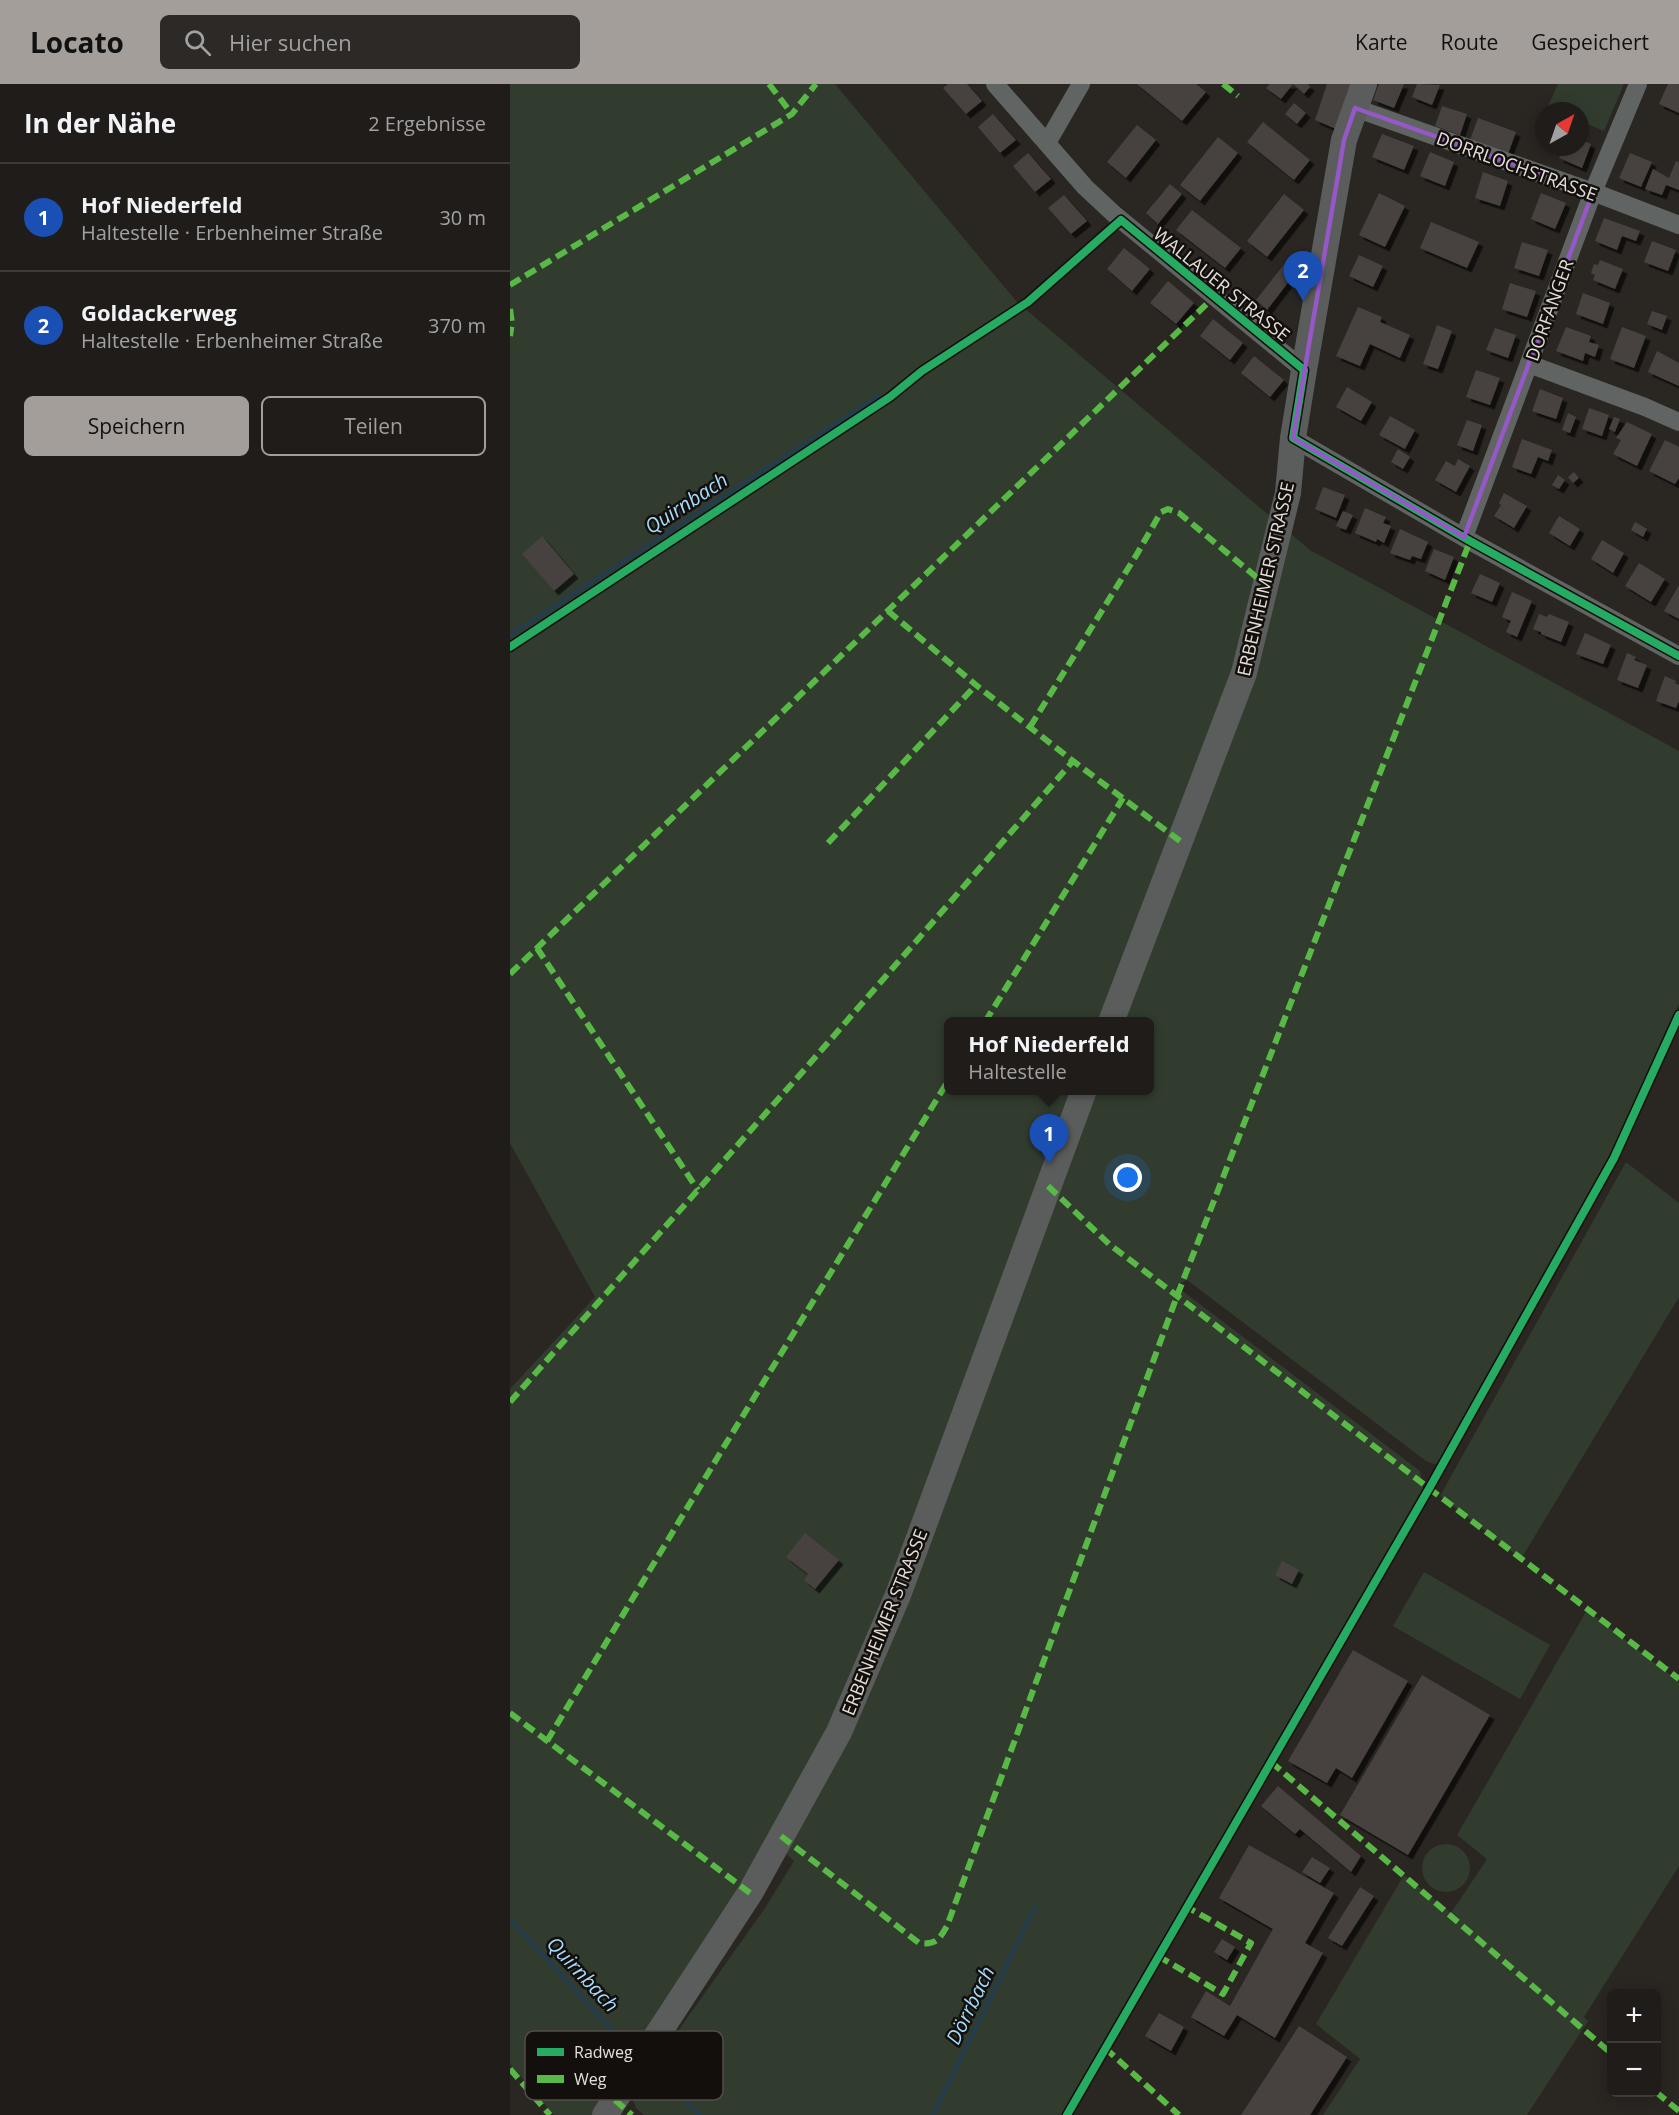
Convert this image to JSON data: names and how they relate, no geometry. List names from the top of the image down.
{
  "streets": {
    "street": [
      "DORRLOCHSTRASSE",
      "WALLAUER STRASSE",
      "DORFANGER",
      "ERBENHEIMER STRASSE"
    ]
  },
  "crossings": [
    ["DORRLOCHSTRASSE", "DORFANGER"],
    ["DORRLOCHSTRASSE", "ERBENHEIMER STRASSE"],
    ["WALLAUER STRASSE", "ERBENHEIMER STRASSE"]
  ],
  "water": ["Quirnbach", "Dörrbach"],
  "legend": ["Radweg", "Weg"],
  "north": "top right",
  "page": {
    "header": "Locato",
    "search": "Hier suchen",
    "nav": ["Karte", "Route", "Gespeichert"],
    "heading": ["In der Nähe", "2 Ergebnisse"],
    "list": [
      {
        "mark": "1",
        "name": "Hof Niederfeld",
        "note": "Haltestelle · Erbenheimer Straße",
        "value": "30 m"
      },
      {
        "mark": "2",
        "name": "Goldackerweg",
        "note": "Haltestelle · Erbenheimer Straße",
        "value": "370 m"
      }
    ],
    "pins": ["2", "1"],
    "buttons": ["Speichern", "Teilen"],
    "popup": ["Hof Niederfeld", "Haltestelle"],
    "map_buttons": ["+", "−"]
  }
}
